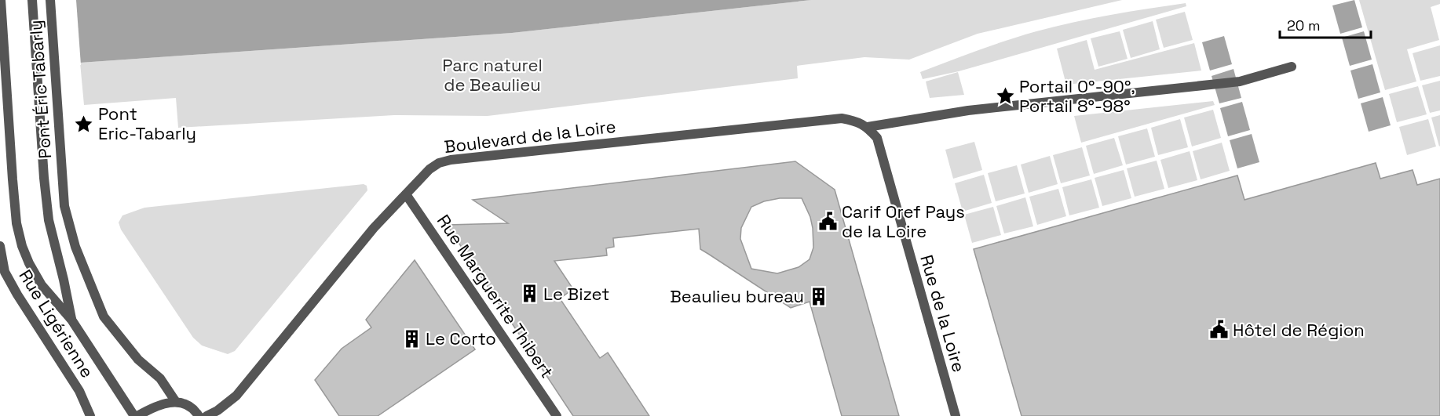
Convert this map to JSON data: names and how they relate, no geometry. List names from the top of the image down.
{
  "streets": {
    "street": [
      "Pont Éric Tabarly",
      "Boulevard de la Loire",
      "Rue Marguerite Thibert",
      "Rue de la Loire",
      "Rue Ligérienne"
    ]
  },
  "crossings": [
    ["Boulevard de la Loire", "Rue Marguerite Thibert"],
    ["Boulevard de la Loire", "Rue de la Loire"]
  ],
  "parks": ["Parc naturel de Beaulieu"],
  "places": {
    "place": ["Portail 0°-90°, Portail 8°-98°", "Pont Eric-Tabarly"],
    "public building": ["Carif Oref Pays de la Loire", "Hôtel de Région"],
    "building": ["Le Bizet", "Beaulieu bureau", "Le Corto"]
  },
  "scale_bar": "20 m"
}
